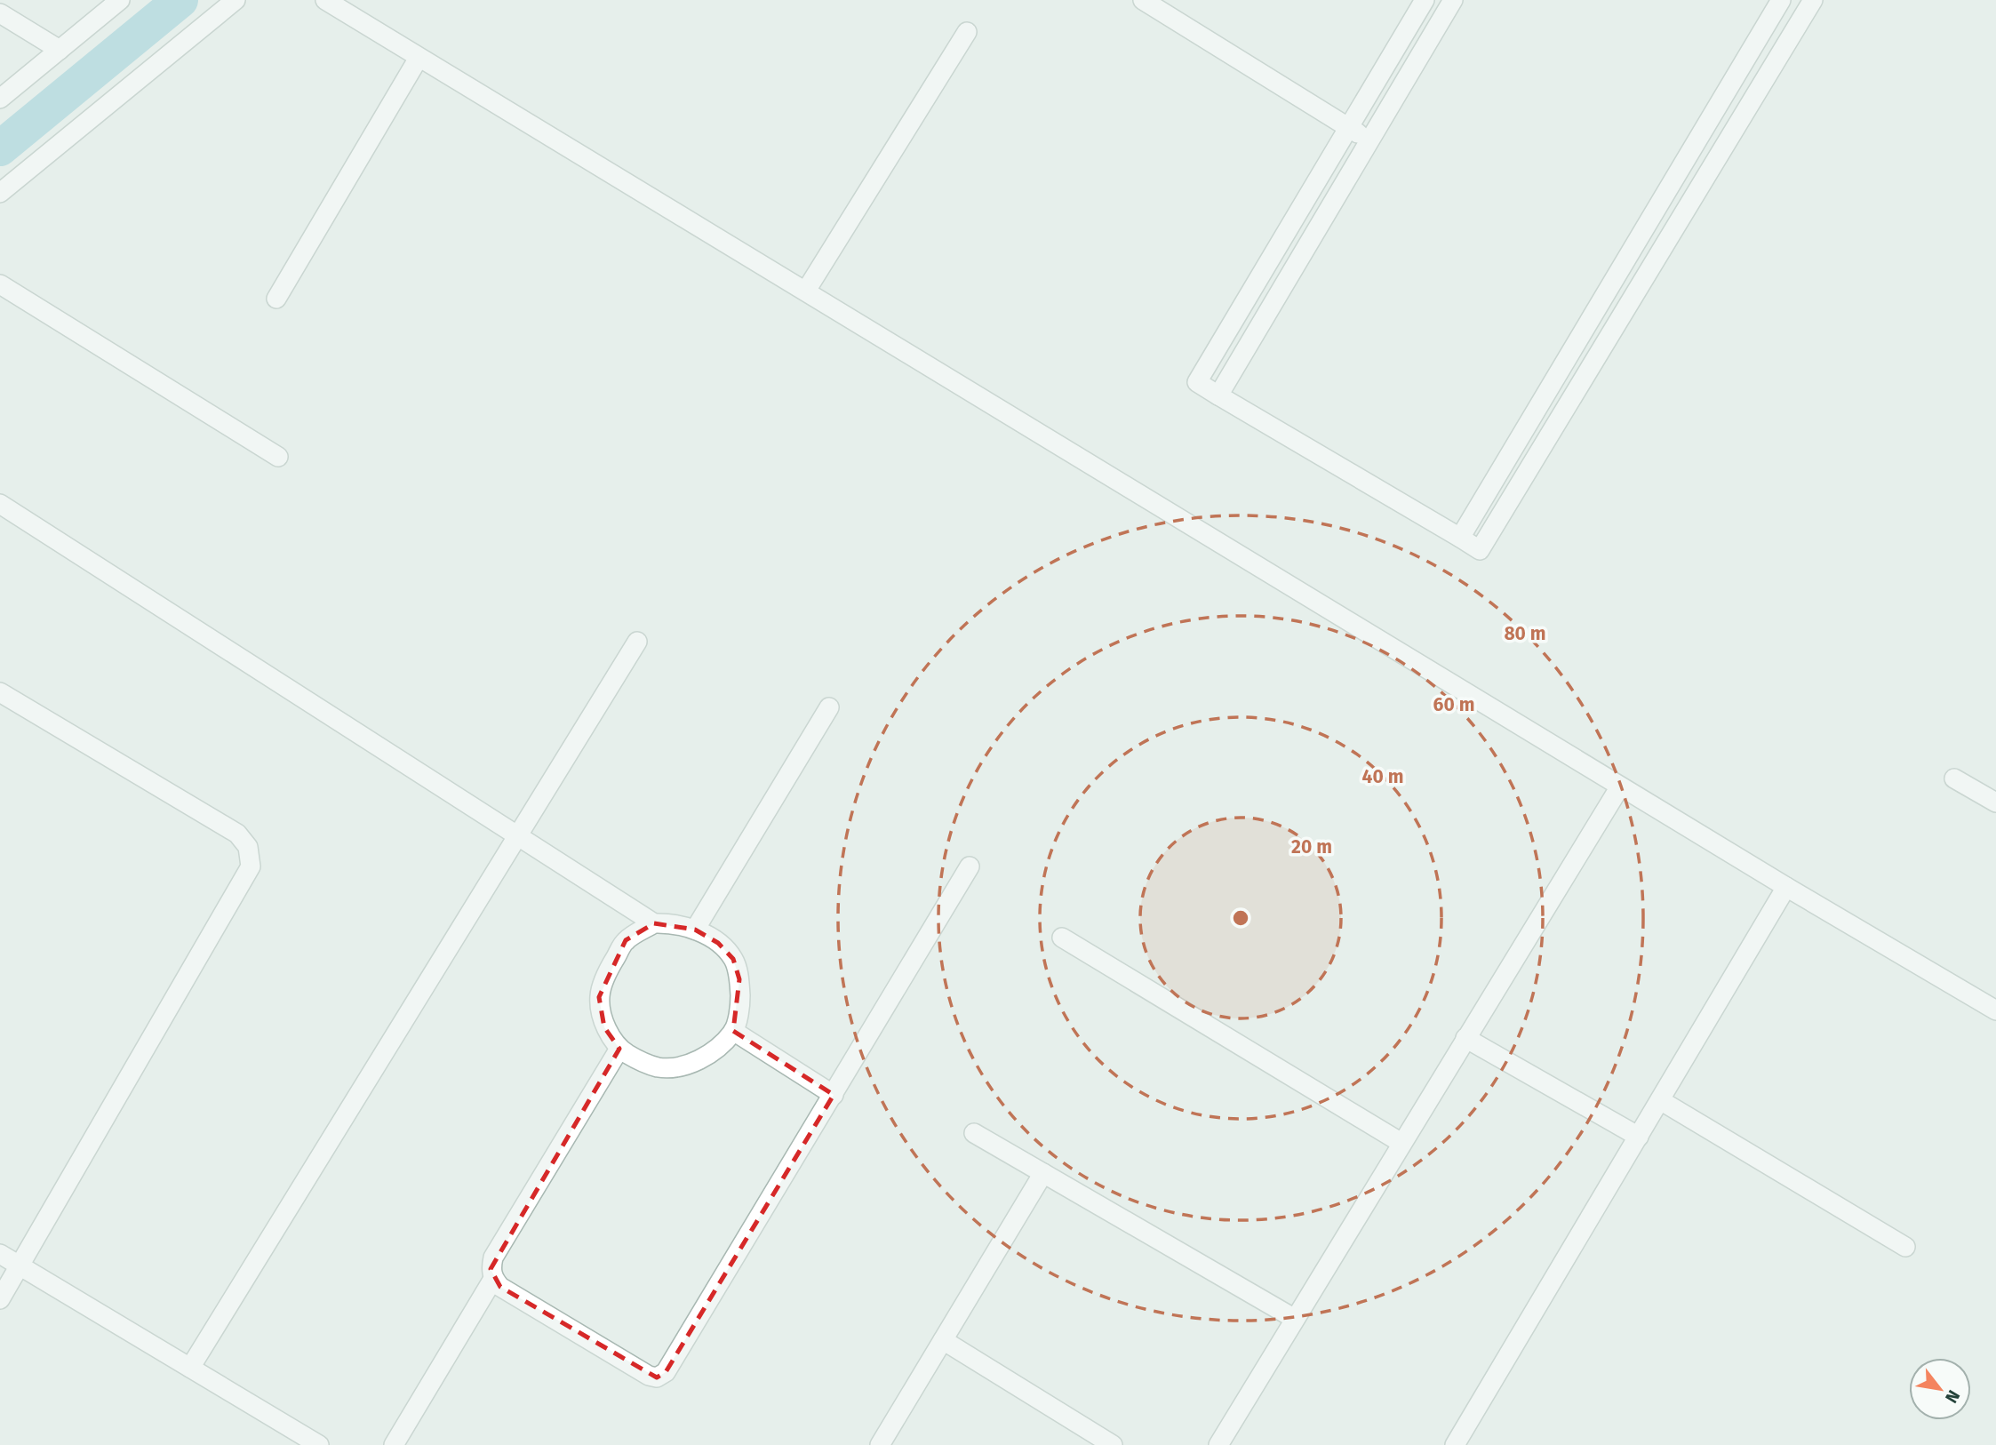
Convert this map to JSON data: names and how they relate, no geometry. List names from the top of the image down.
{
  "north": "bottom right",
  "rings": [
    "80 m",
    "60 m",
    "40 m",
    "20 m"
  ]
}
